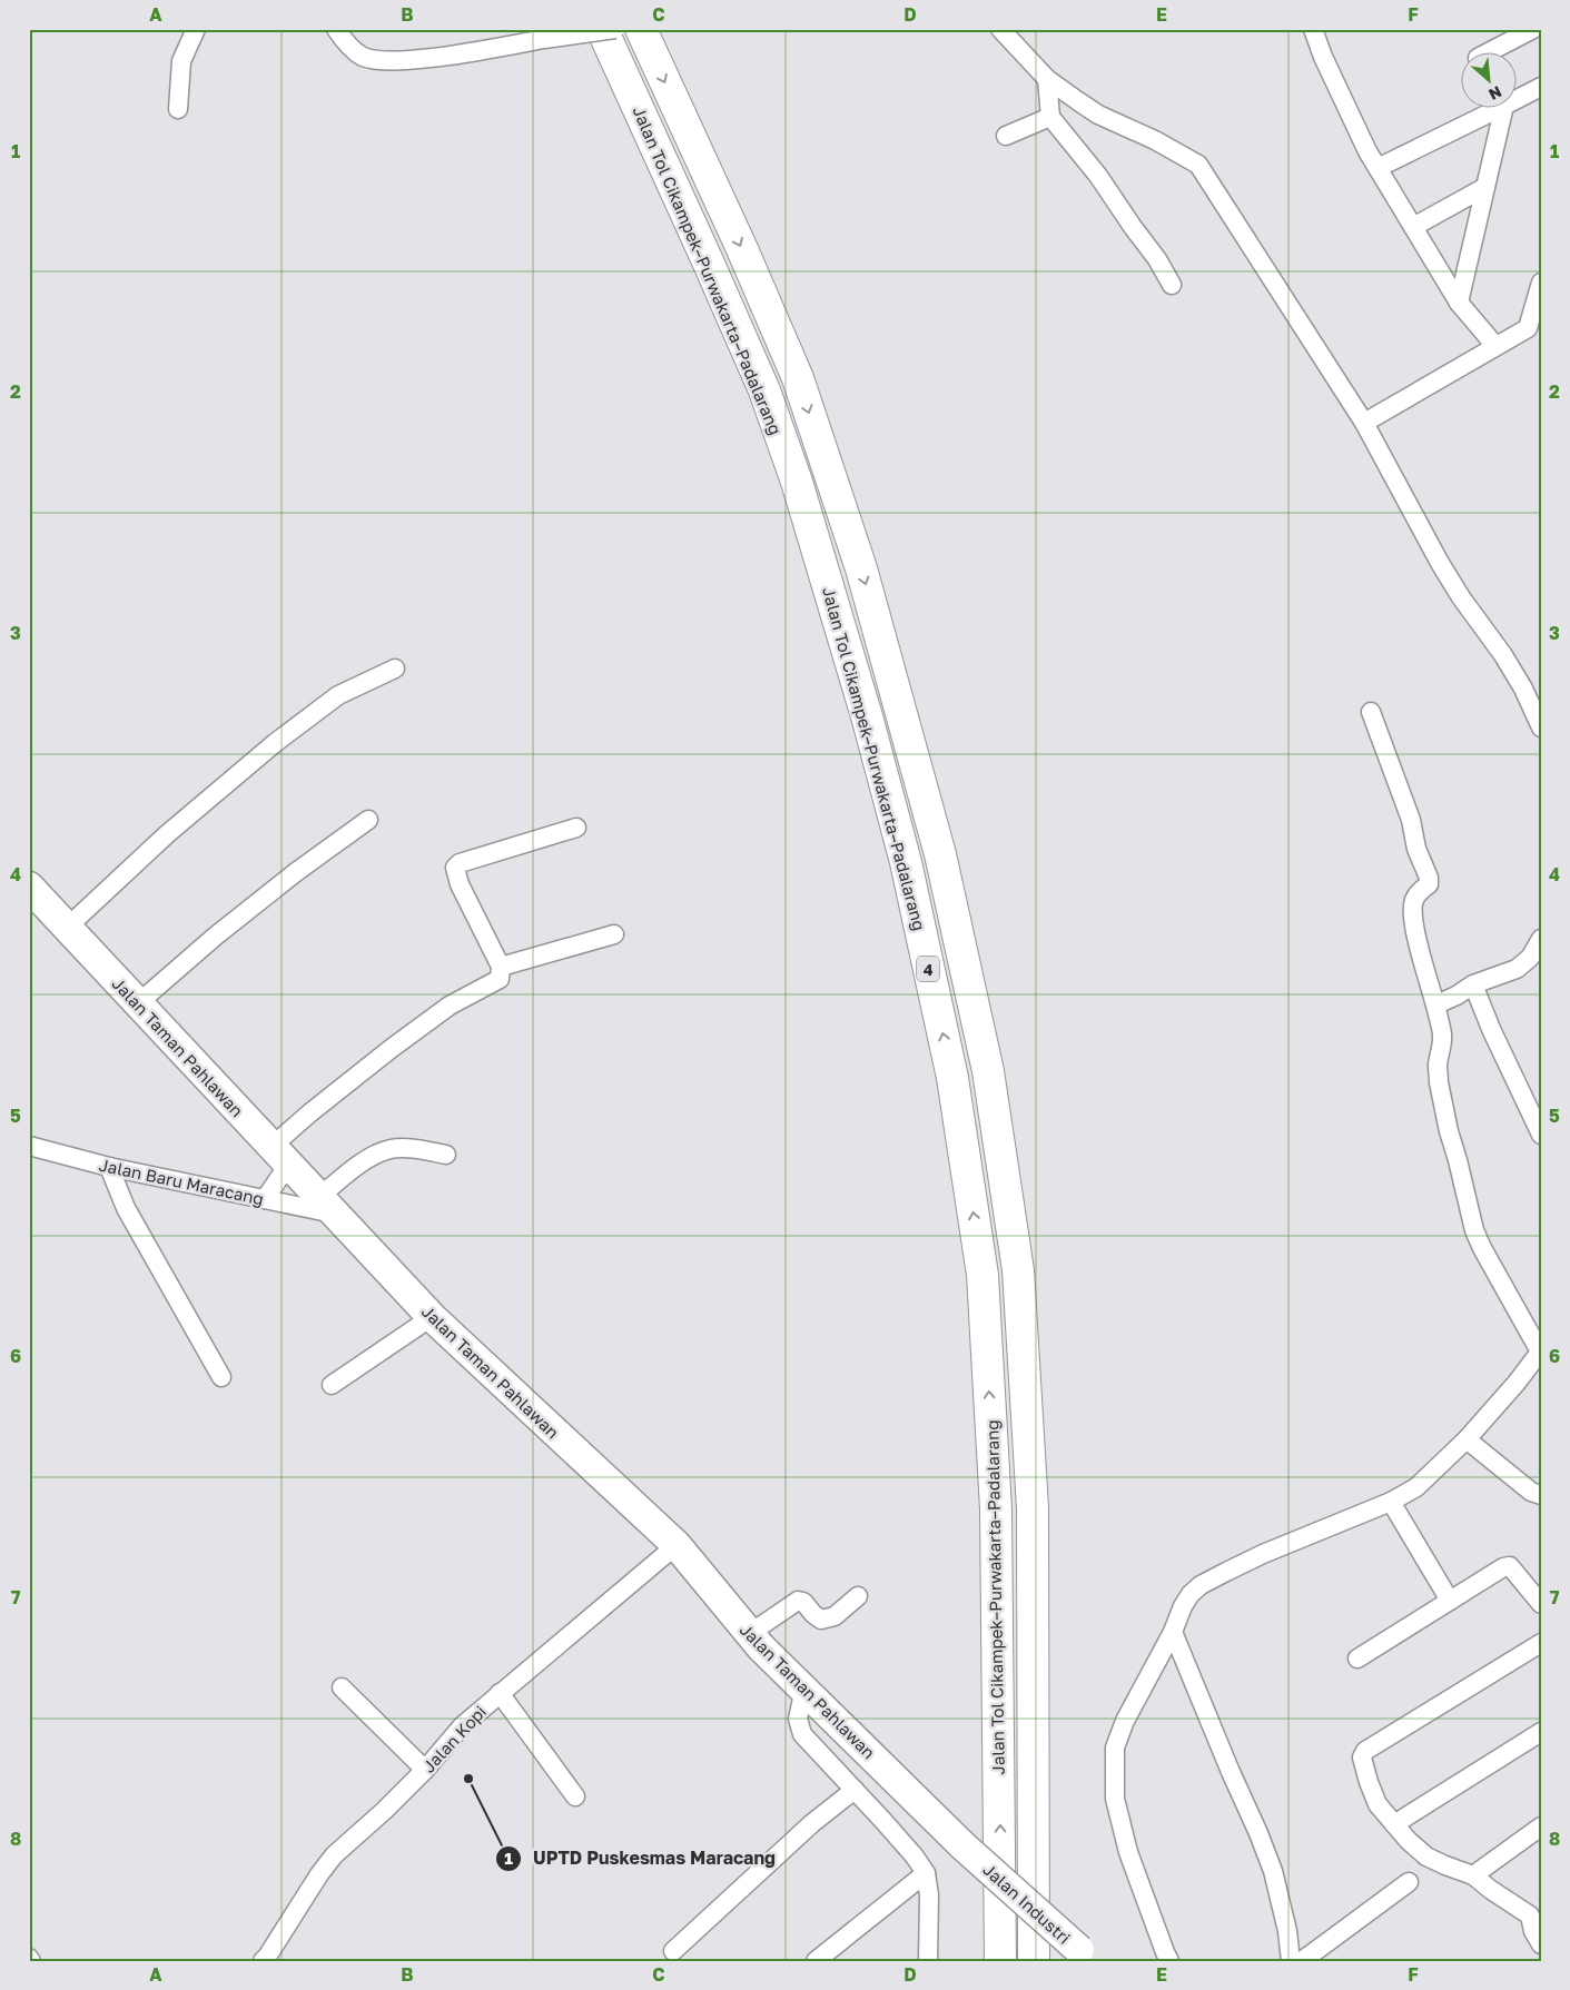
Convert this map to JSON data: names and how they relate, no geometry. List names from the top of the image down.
{
  "streets": {
    "highway": ["Jalan Tol Cikampek–Purwakarta–Padalarang", "4"],
    "main road": ["Jalan Taman Pahlawan", "Jalan Industri"],
    "street": ["Jalan Baru Maracang", "Jalan Kopi"]
  },
  "crossings": [
    ["Jalan Taman Pahlawan", "Jalan Baru Maracang"],
    ["Jalan Taman Pahlawan", "Jalan Kopi"],
    ["Jalan Taman Pahlawan", "Jalan Industri"]
  ],
  "places": ["UPTD Puskesmas Maracang"],
  "north": "bottom right",
  "grid": {
    "columns": [
      "A",
      "B",
      "C",
      "D",
      "E",
      "F"
    ],
    "rows": [
      "1",
      "2",
      "3",
      "4",
      "5",
      "6",
      "7",
      "8"
    ]
  }
}
